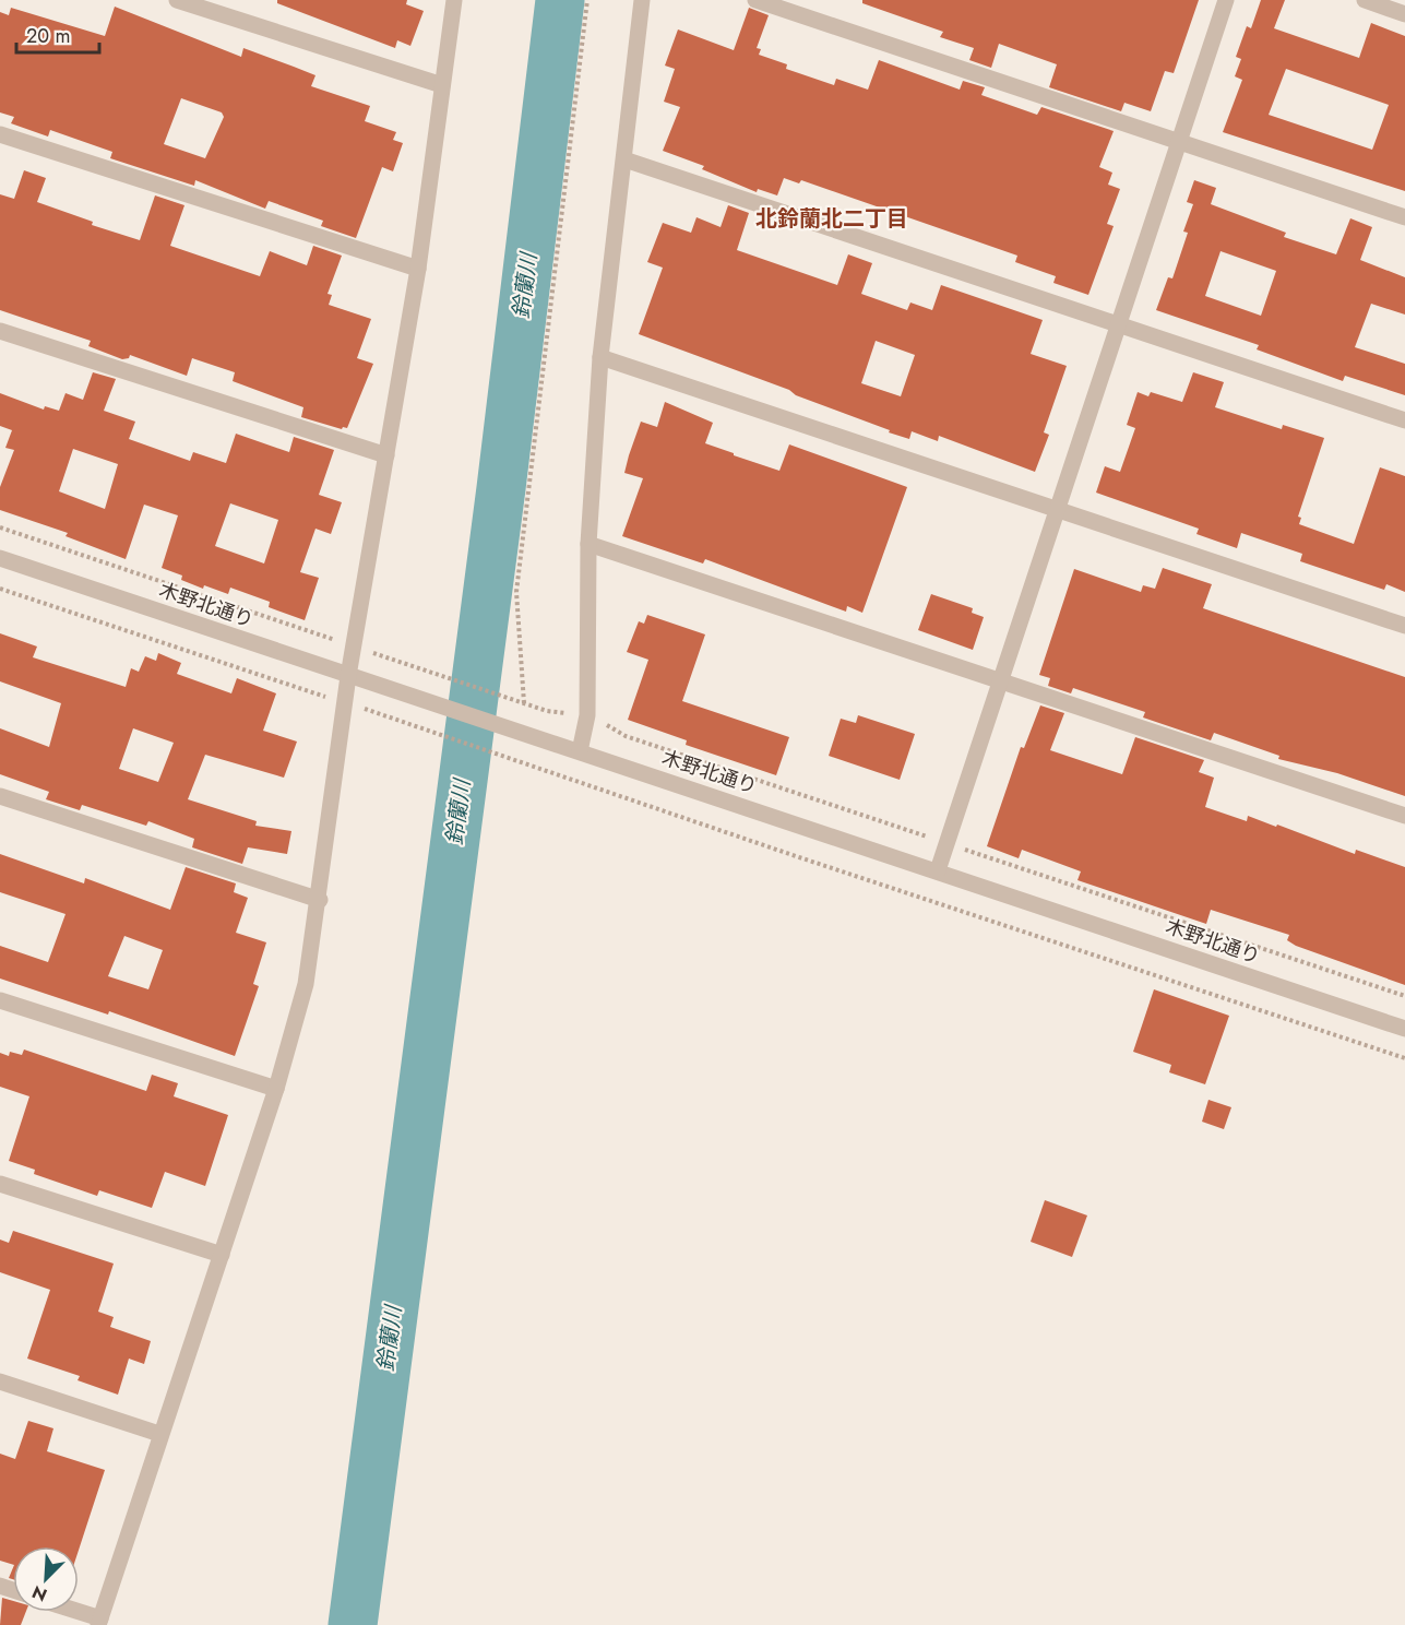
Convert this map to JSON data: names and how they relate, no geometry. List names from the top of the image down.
{
  "streets": {
    "street": ["木野北通り"]
  },
  "districts": ["北鈴蘭北二丁目"],
  "water": ["鈴蘭川"],
  "scale_bar": "20 m",
  "north": "bottom left"
}
